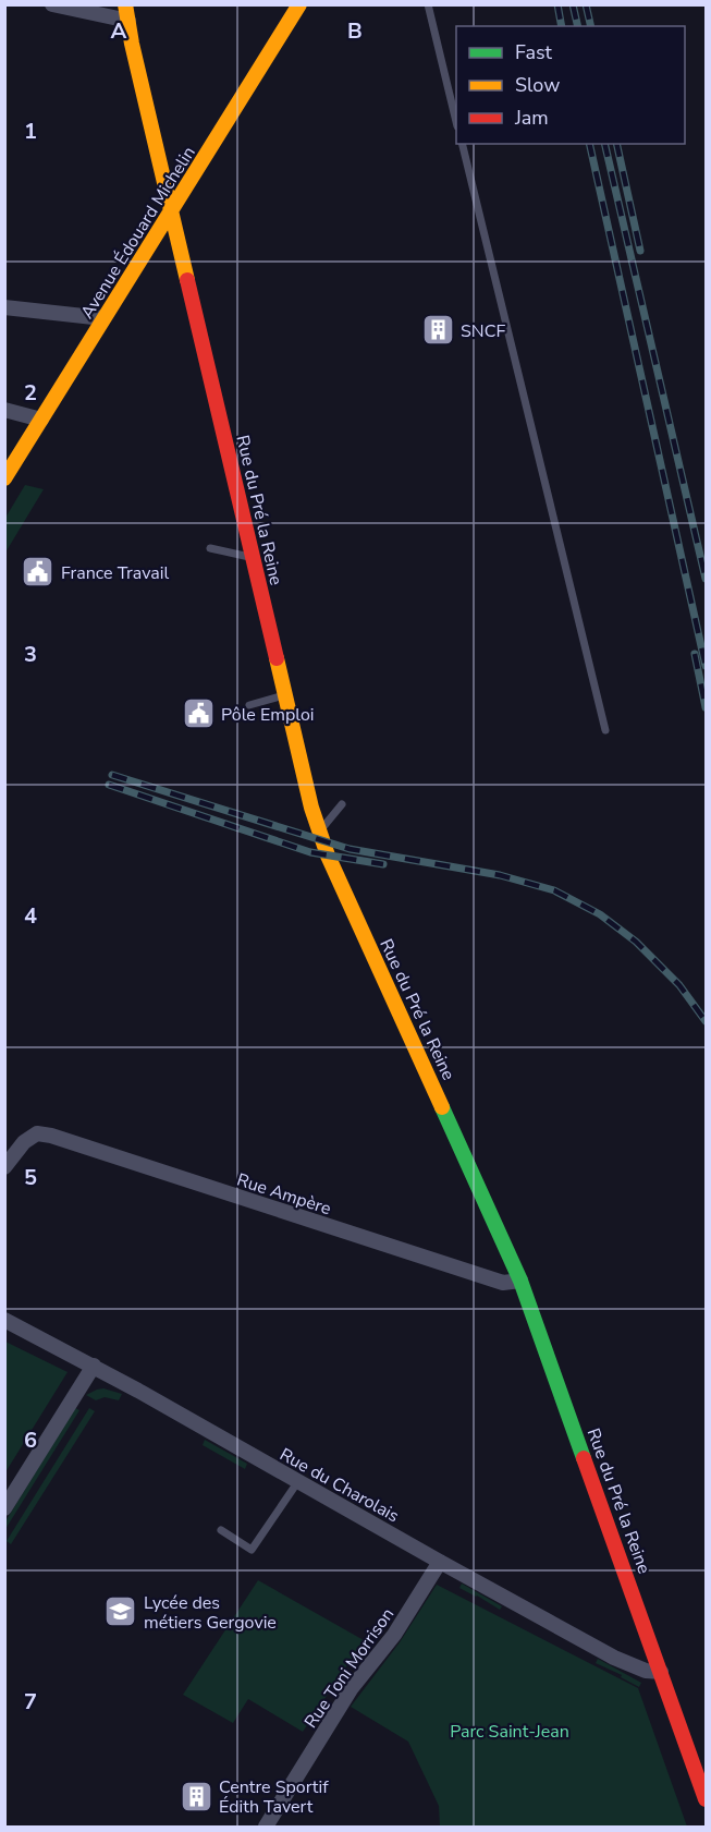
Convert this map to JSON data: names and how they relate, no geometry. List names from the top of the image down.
{
  "streets": {
    "main road": ["Avenue Édouard Michelin", "Rue du Pré la Reine"],
    "street": ["Rue Ampère", "Rue du Charolais", "Rue Toni Morrison"]
  },
  "crossings": [
    ["Avenue Édouard Michelin", "Rue du Pré la Reine"],
    ["Rue du Pré la Reine", "Rue Ampère"],
    ["Rue du Pré la Reine", "Rue du Charolais"],
    ["Rue du Charolais", "Rue Toni Morrison"]
  ],
  "parks": ["Parc Saint-Jean"],
  "places": {
    "building": ["SNCF", "Centre Sportif Édith Tavert"],
    "public building": ["France Travail", "Pôle Emploi"],
    "school or university": ["Lycée des métiers Gergovie"]
  },
  "legend": ["Fast", "Slow", "Jam"],
  "grid": {
    "columns": ["A", "B"],
    "rows": [
      "1",
      "2",
      "3",
      "4",
      "5",
      "6",
      "7"
    ]
  }
}
